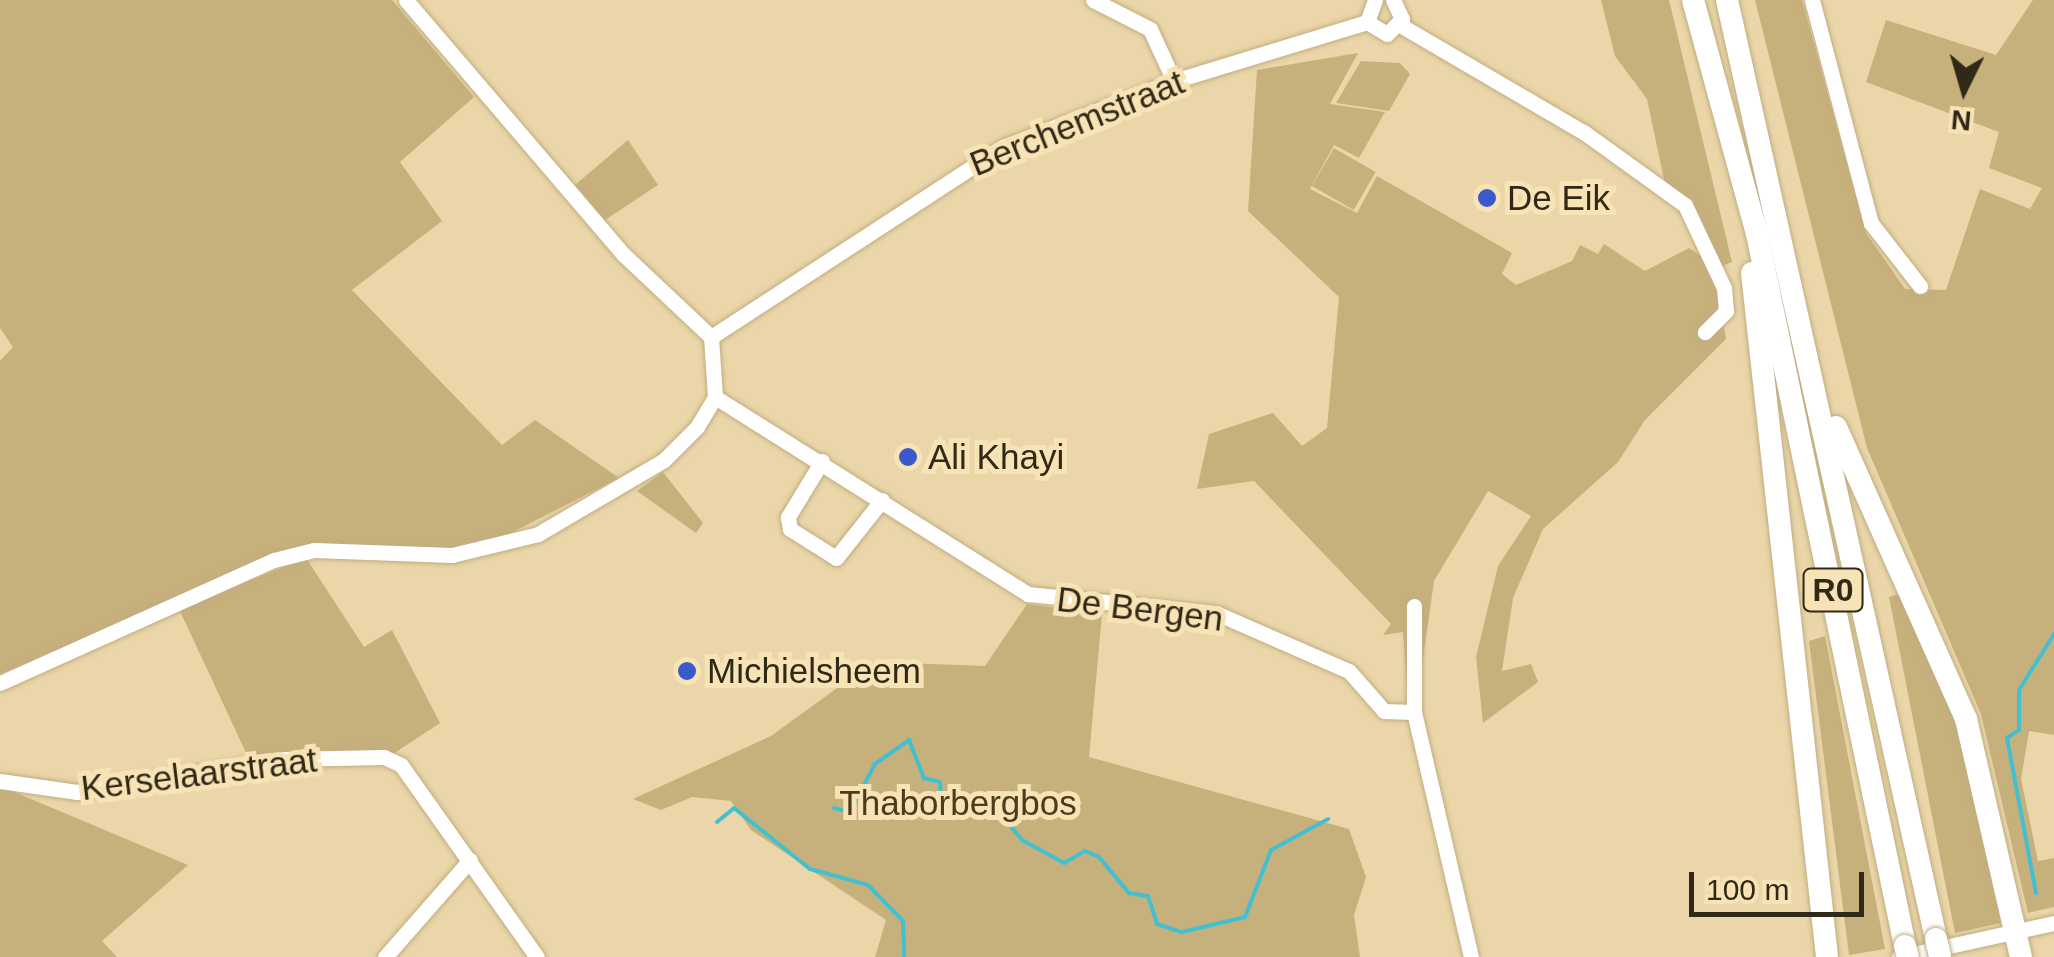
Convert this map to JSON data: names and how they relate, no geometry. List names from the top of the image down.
{
  "streets": {
    "highway": ["R0"],
    "street": ["Berchemstraat", "De Bergen", "Kerselaarstraat"]
  },
  "parks": ["Thaborbergbos"],
  "places": ["De Eik", "Ali Khayi", "Michielsheem"],
  "scale_bar": "100 m",
  "north": "bottom"
}
